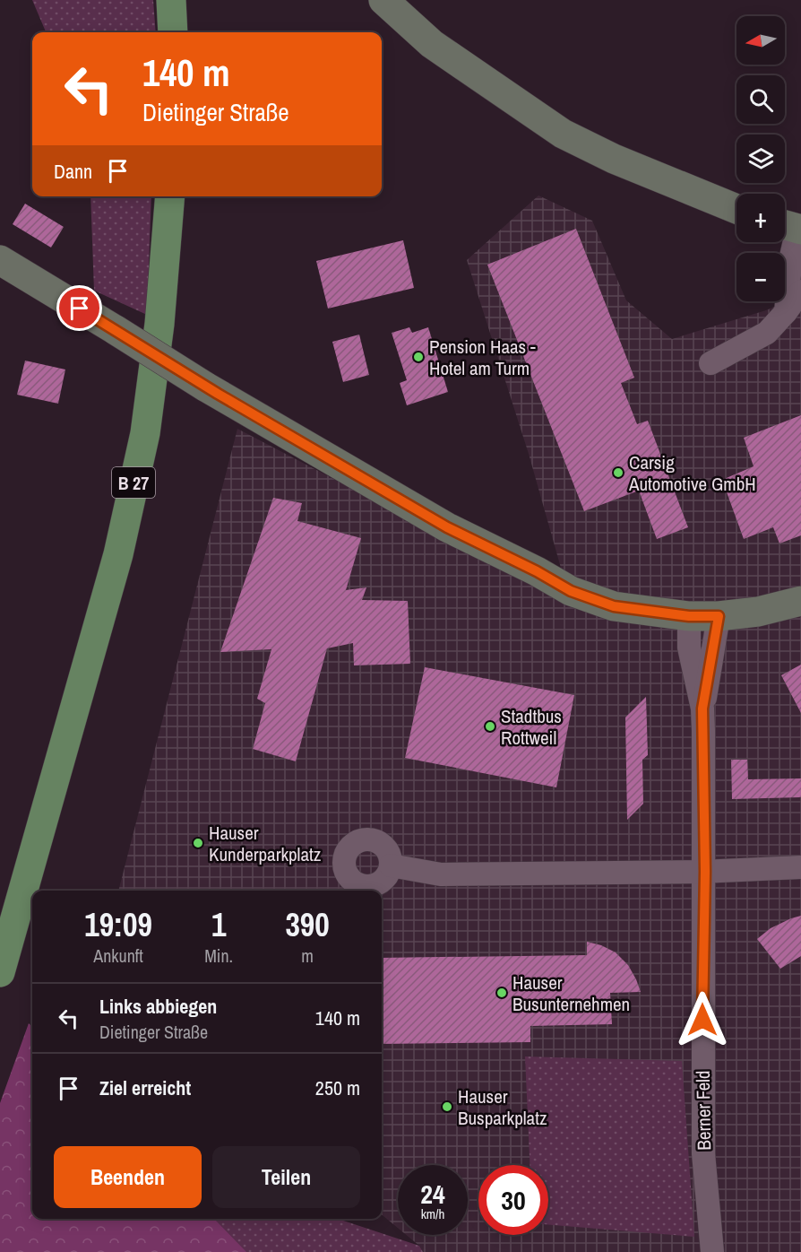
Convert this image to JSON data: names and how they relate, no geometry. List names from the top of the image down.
{
  "streets": {
    "main road": ["B 27"],
    "street": ["Berner Feld"]
  },
  "places": [
    "Pension Haas - Hotel am Turm",
    "Carsig Automotive GmbH",
    "Stadtbus Rottweil",
    "Hauser Kunderparkplatz",
    "Hauser Busunternehmen",
    "Hauser Busparkplatz"
  ],
  "north": "left",
  "page": {
    "map_buttons": ["+", "−"],
    "turn": ["140 m", "Dietinger Straße"],
    "then": "Dann",
    "eta": [
      "19:09",
      "Ankunft",
      "1",
      "Min.",
      "390",
      "m"
    ],
    "list": [
      {
        "name": "Links abbiegen",
        "note": "Dietinger Straße",
        "value": "140 m"
      },
      {
        "name": "Ziel erreicht",
        "value": "250 m"
      }
    ],
    "buttons": ["Beenden", "Teilen"],
    "speed": "24 km/h",
    "limit": "30"
  }
}
